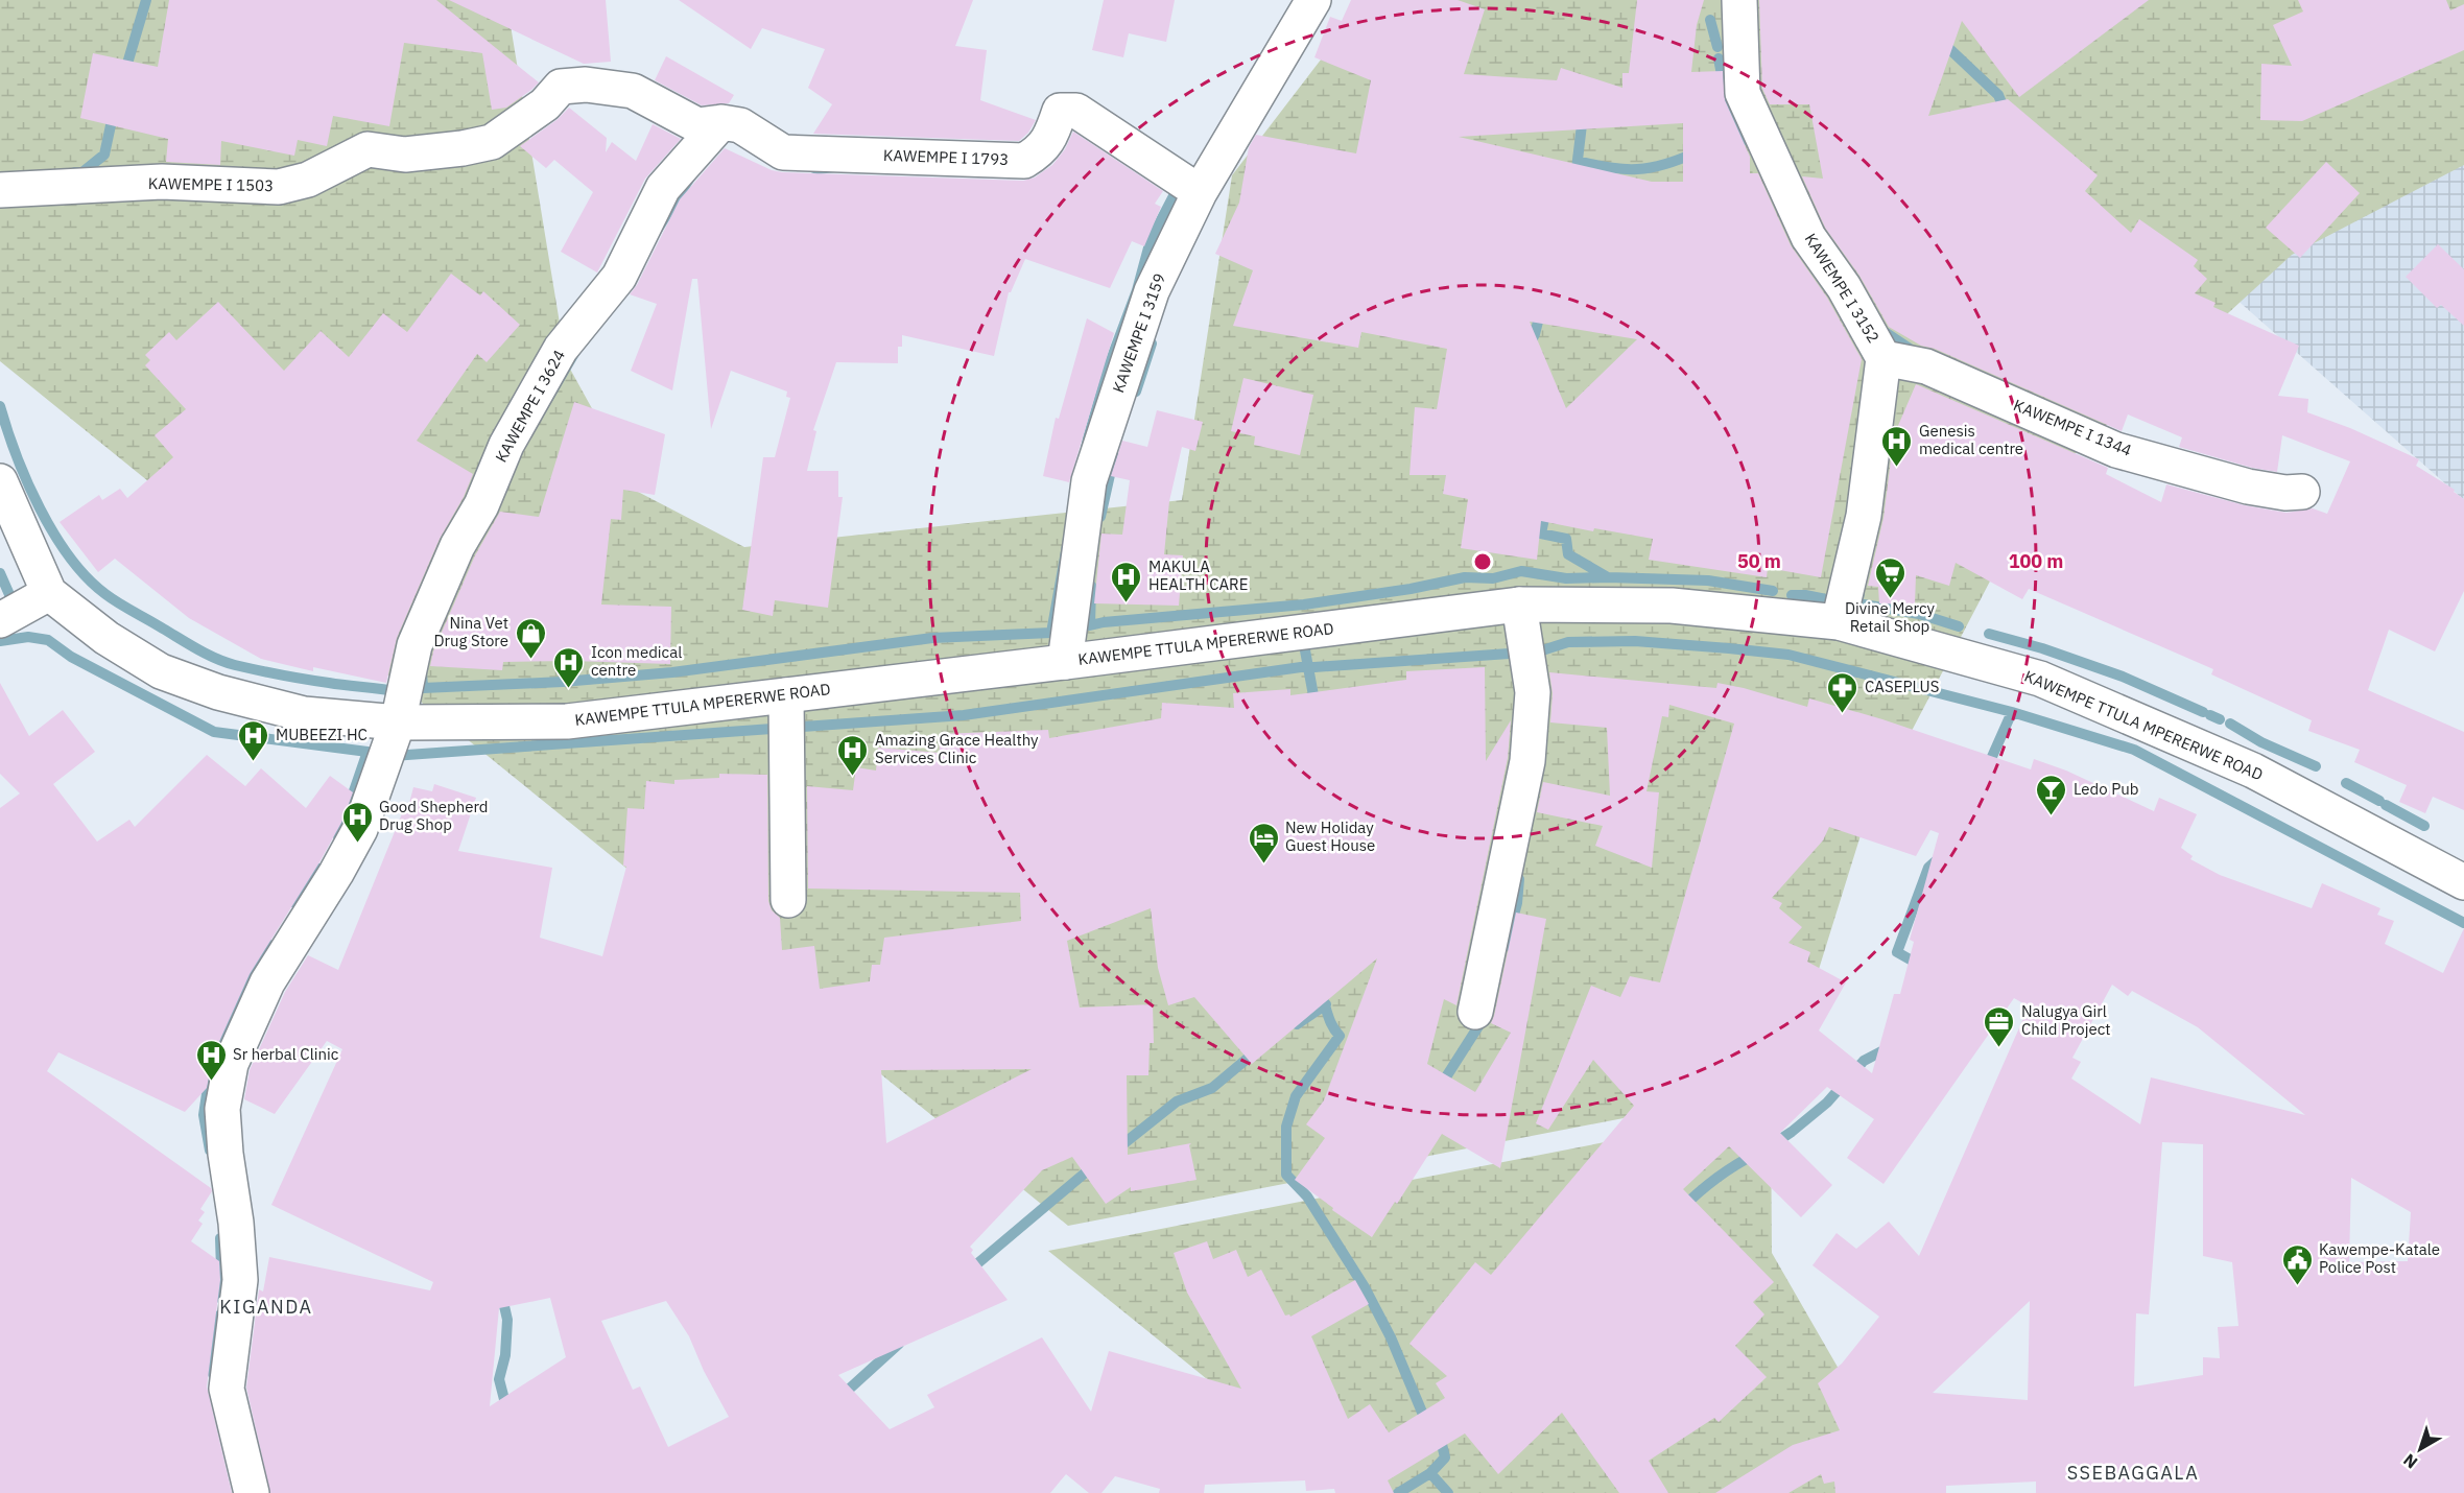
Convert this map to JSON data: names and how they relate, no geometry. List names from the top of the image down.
{
  "streets": {
    "street": [
      "KAWEMPE I 1793",
      "KAWEMPE I 1503",
      "KAWEMPE I 3152",
      "KAWEMPE I 3159",
      "KAWEMPE I 3624",
      "KAWEMPE I 1344",
      "KAWEMPE TTULA MPERERWE ROAD"
    ]
  },
  "crossings": [
    ["KAWEMPE I 1793", "KAWEMPE I 1503"],
    ["KAWEMPE I 1793", "KAWEMPE I 3159"],
    ["KAWEMPE I 1793", "KAWEMPE I 3624"],
    ["KAWEMPE I 1503", "KAWEMPE I 3624"],
    ["KAWEMPE I 3152", "KAWEMPE I 1344"],
    ["KAWEMPE I 3152", "KAWEMPE TTULA MPERERWE ROAD"],
    ["KAWEMPE I 3159", "KAWEMPE TTULA MPERERWE ROAD"],
    ["KAWEMPE I 3624", "KAWEMPE TTULA MPERERWE ROAD"]
  ],
  "districts": ["KIGANDA", "SSEBAGGALA"],
  "places": {
    "hospital": [
      "Genesis medical centre",
      "MAKULA HEALTH CARE",
      "Icon medical centre",
      "MUBEEZI HC",
      "Amazing Grace Healthy Services Clinic",
      "Good Shepherd Drug Shop",
      "Sr herbal Clinic"
    ],
    "supermarket": ["Divine Mercy Retail Shop"],
    "shop": ["Nina Vet Drug Store"],
    "pharmacy": ["CASEPLUS"],
    "bar": ["Ledo Pub"],
    "hotel": ["New Holiday Guest House"],
    "office": ["Nalugya Girl Child Project"],
    "public building": ["Kawempe-Katale Police Post"]
  },
  "north": "bottom left",
  "rings": ["50 m", "100 m"]
}
